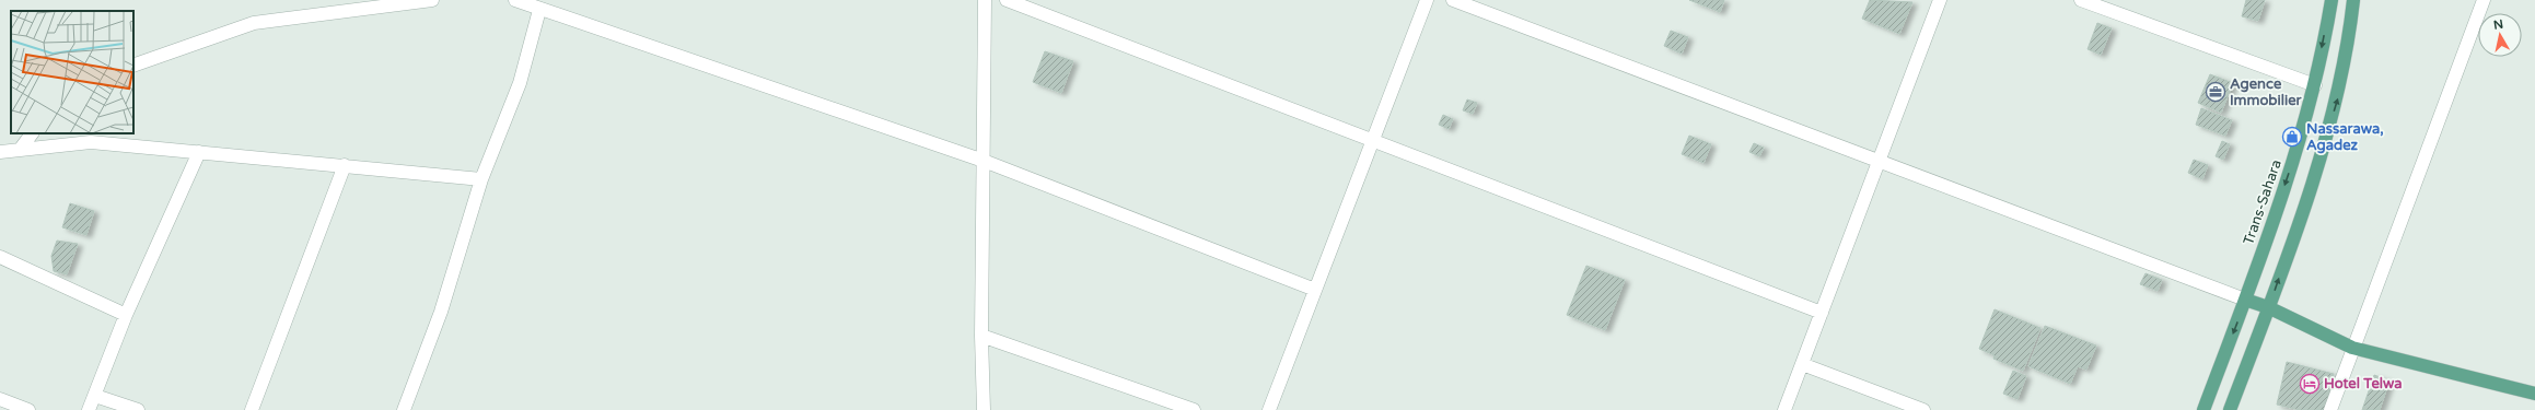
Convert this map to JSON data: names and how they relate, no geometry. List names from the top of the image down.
{
  "streets": {
    "main road": ["Trans-Sahara"]
  },
  "places": {
    "office": ["Agence Immobilier"],
    "shop": ["Nassarawa, Agadez"],
    "hotel": ["Hotel Telwa"]
  },
  "north": "top"
}
